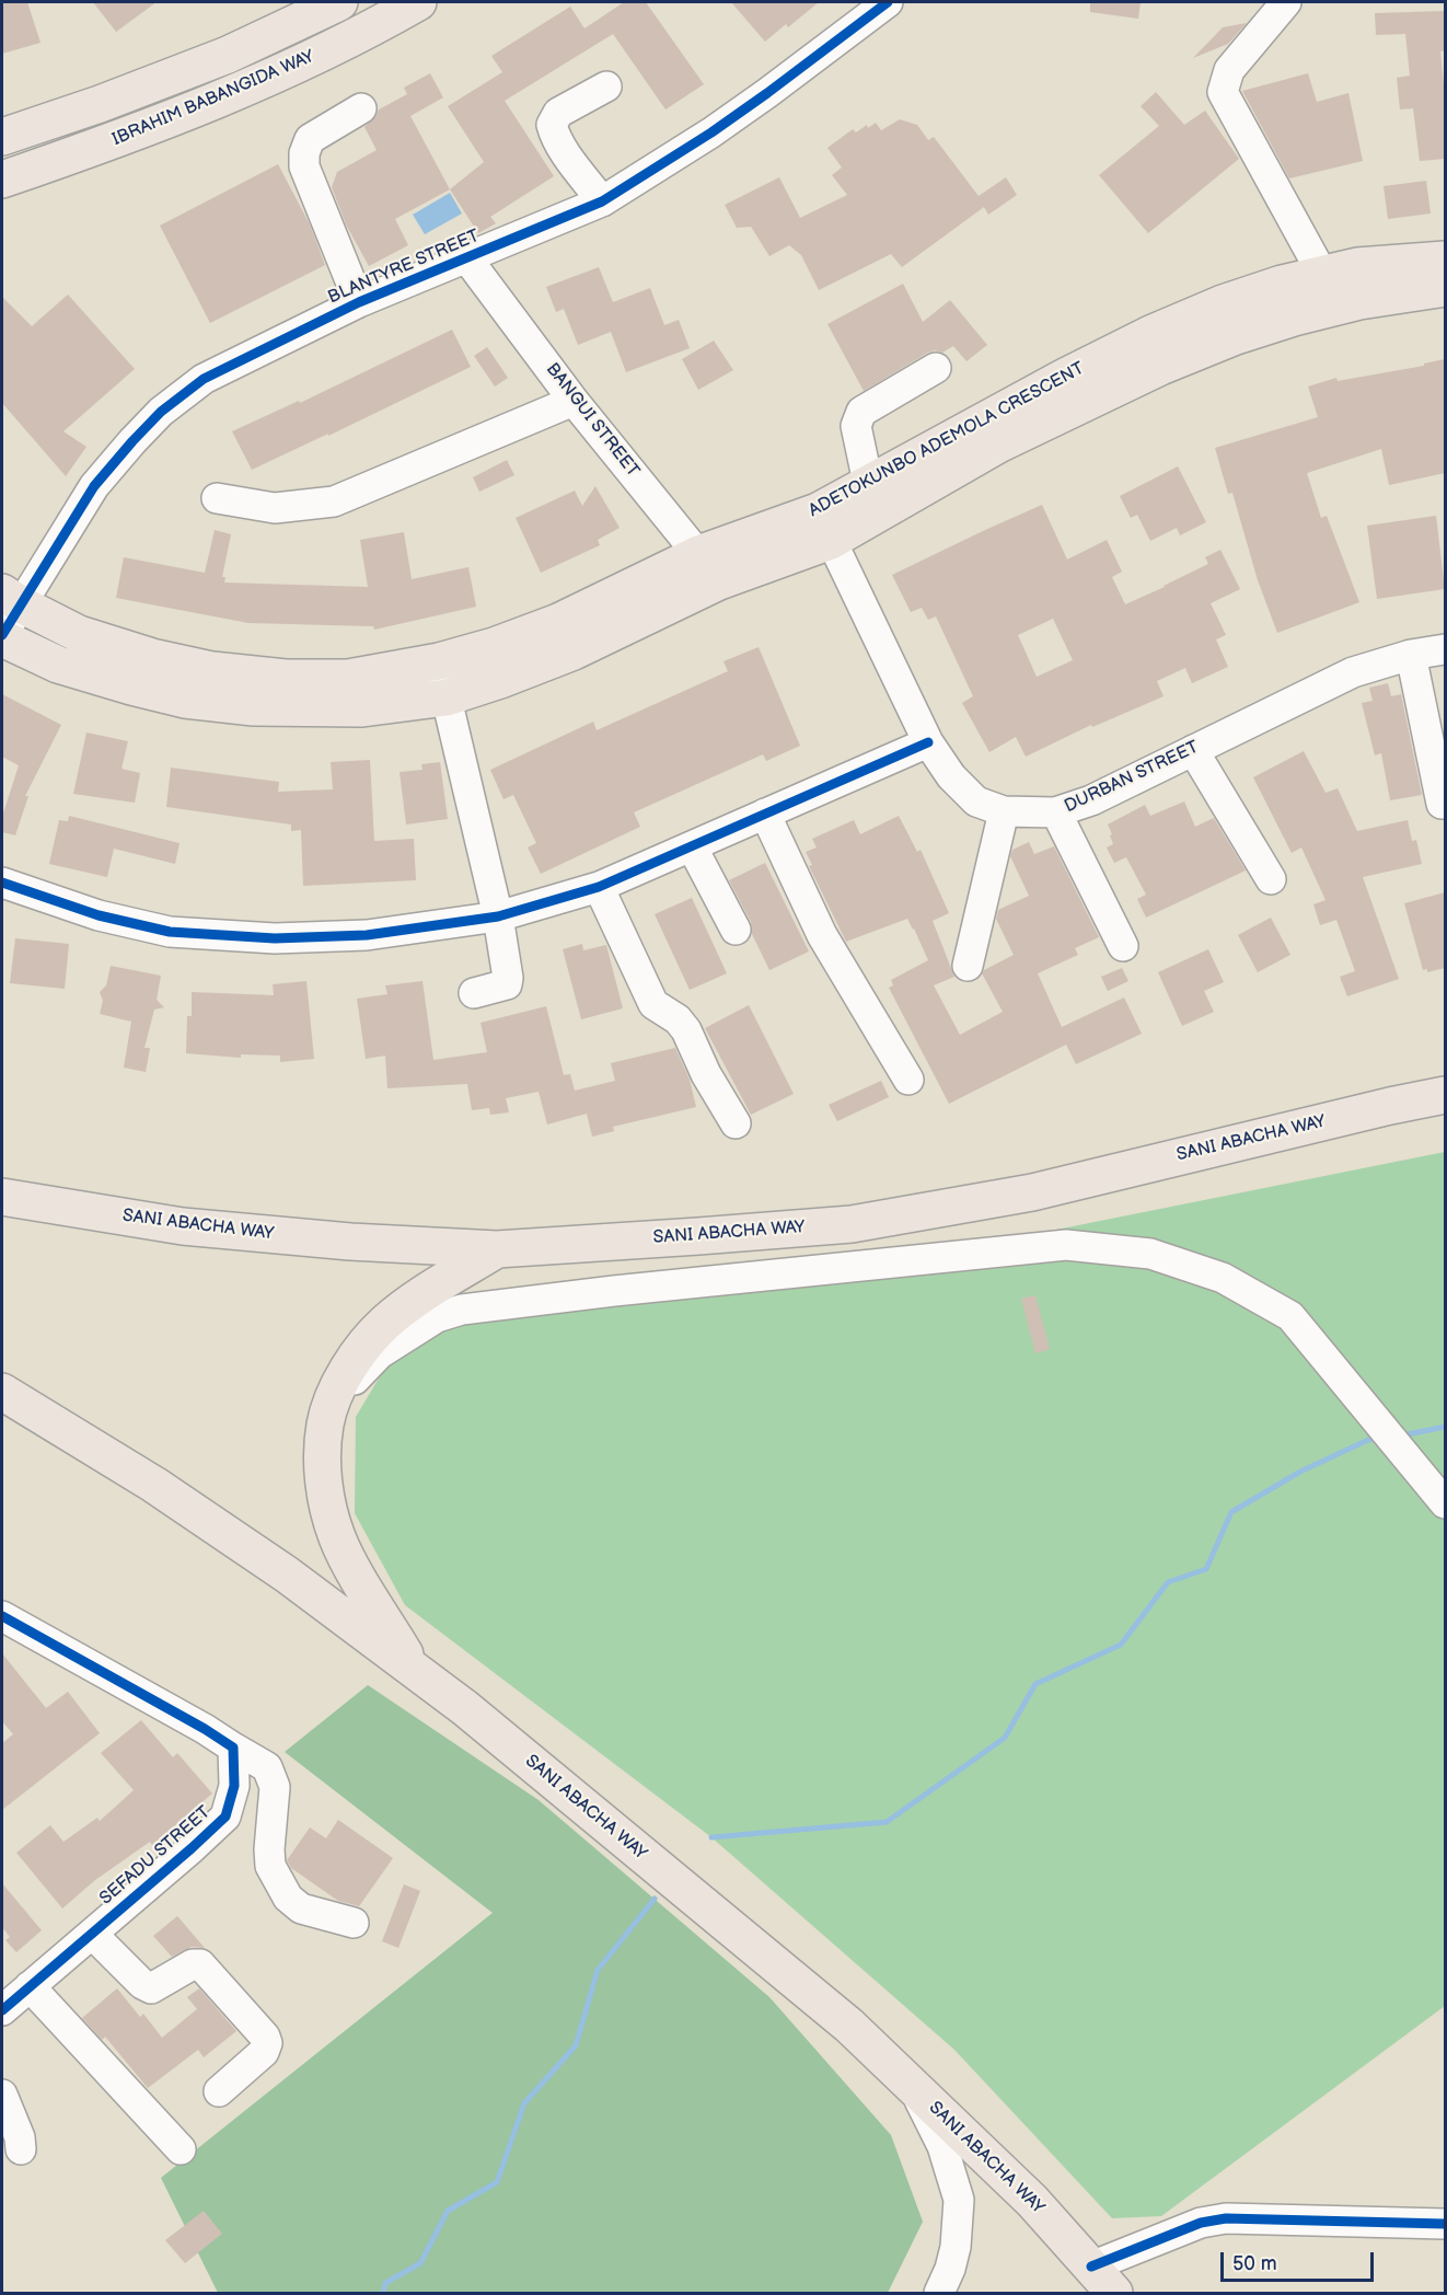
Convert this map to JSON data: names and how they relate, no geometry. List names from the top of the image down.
{
  "streets": {
    "main road": ["IBRAHIM BABANGIDA WAY", "ADETOKUNBO ADEMOLA CRESCENT", "SANI ABACHA WAY"],
    "street": [
      "BLANTYRE STREET",
      "BANGUI STREET",
      "DURBAN STREET",
      "SEFADU STREET"
    ]
  },
  "crossings": [
    ["BLANTYRE STREET", "BANGUI STREET"],
    ["BLANTYRE STREET", "ADETOKUNBO ADEMOLA CRESCENT"],
    ["BANGUI STREET", "ADETOKUNBO ADEMOLA CRESCENT"],
    ["ADETOKUNBO ADEMOLA CRESCENT", "DURBAN STREET"]
  ],
  "scale_bar": "50 m"
}
